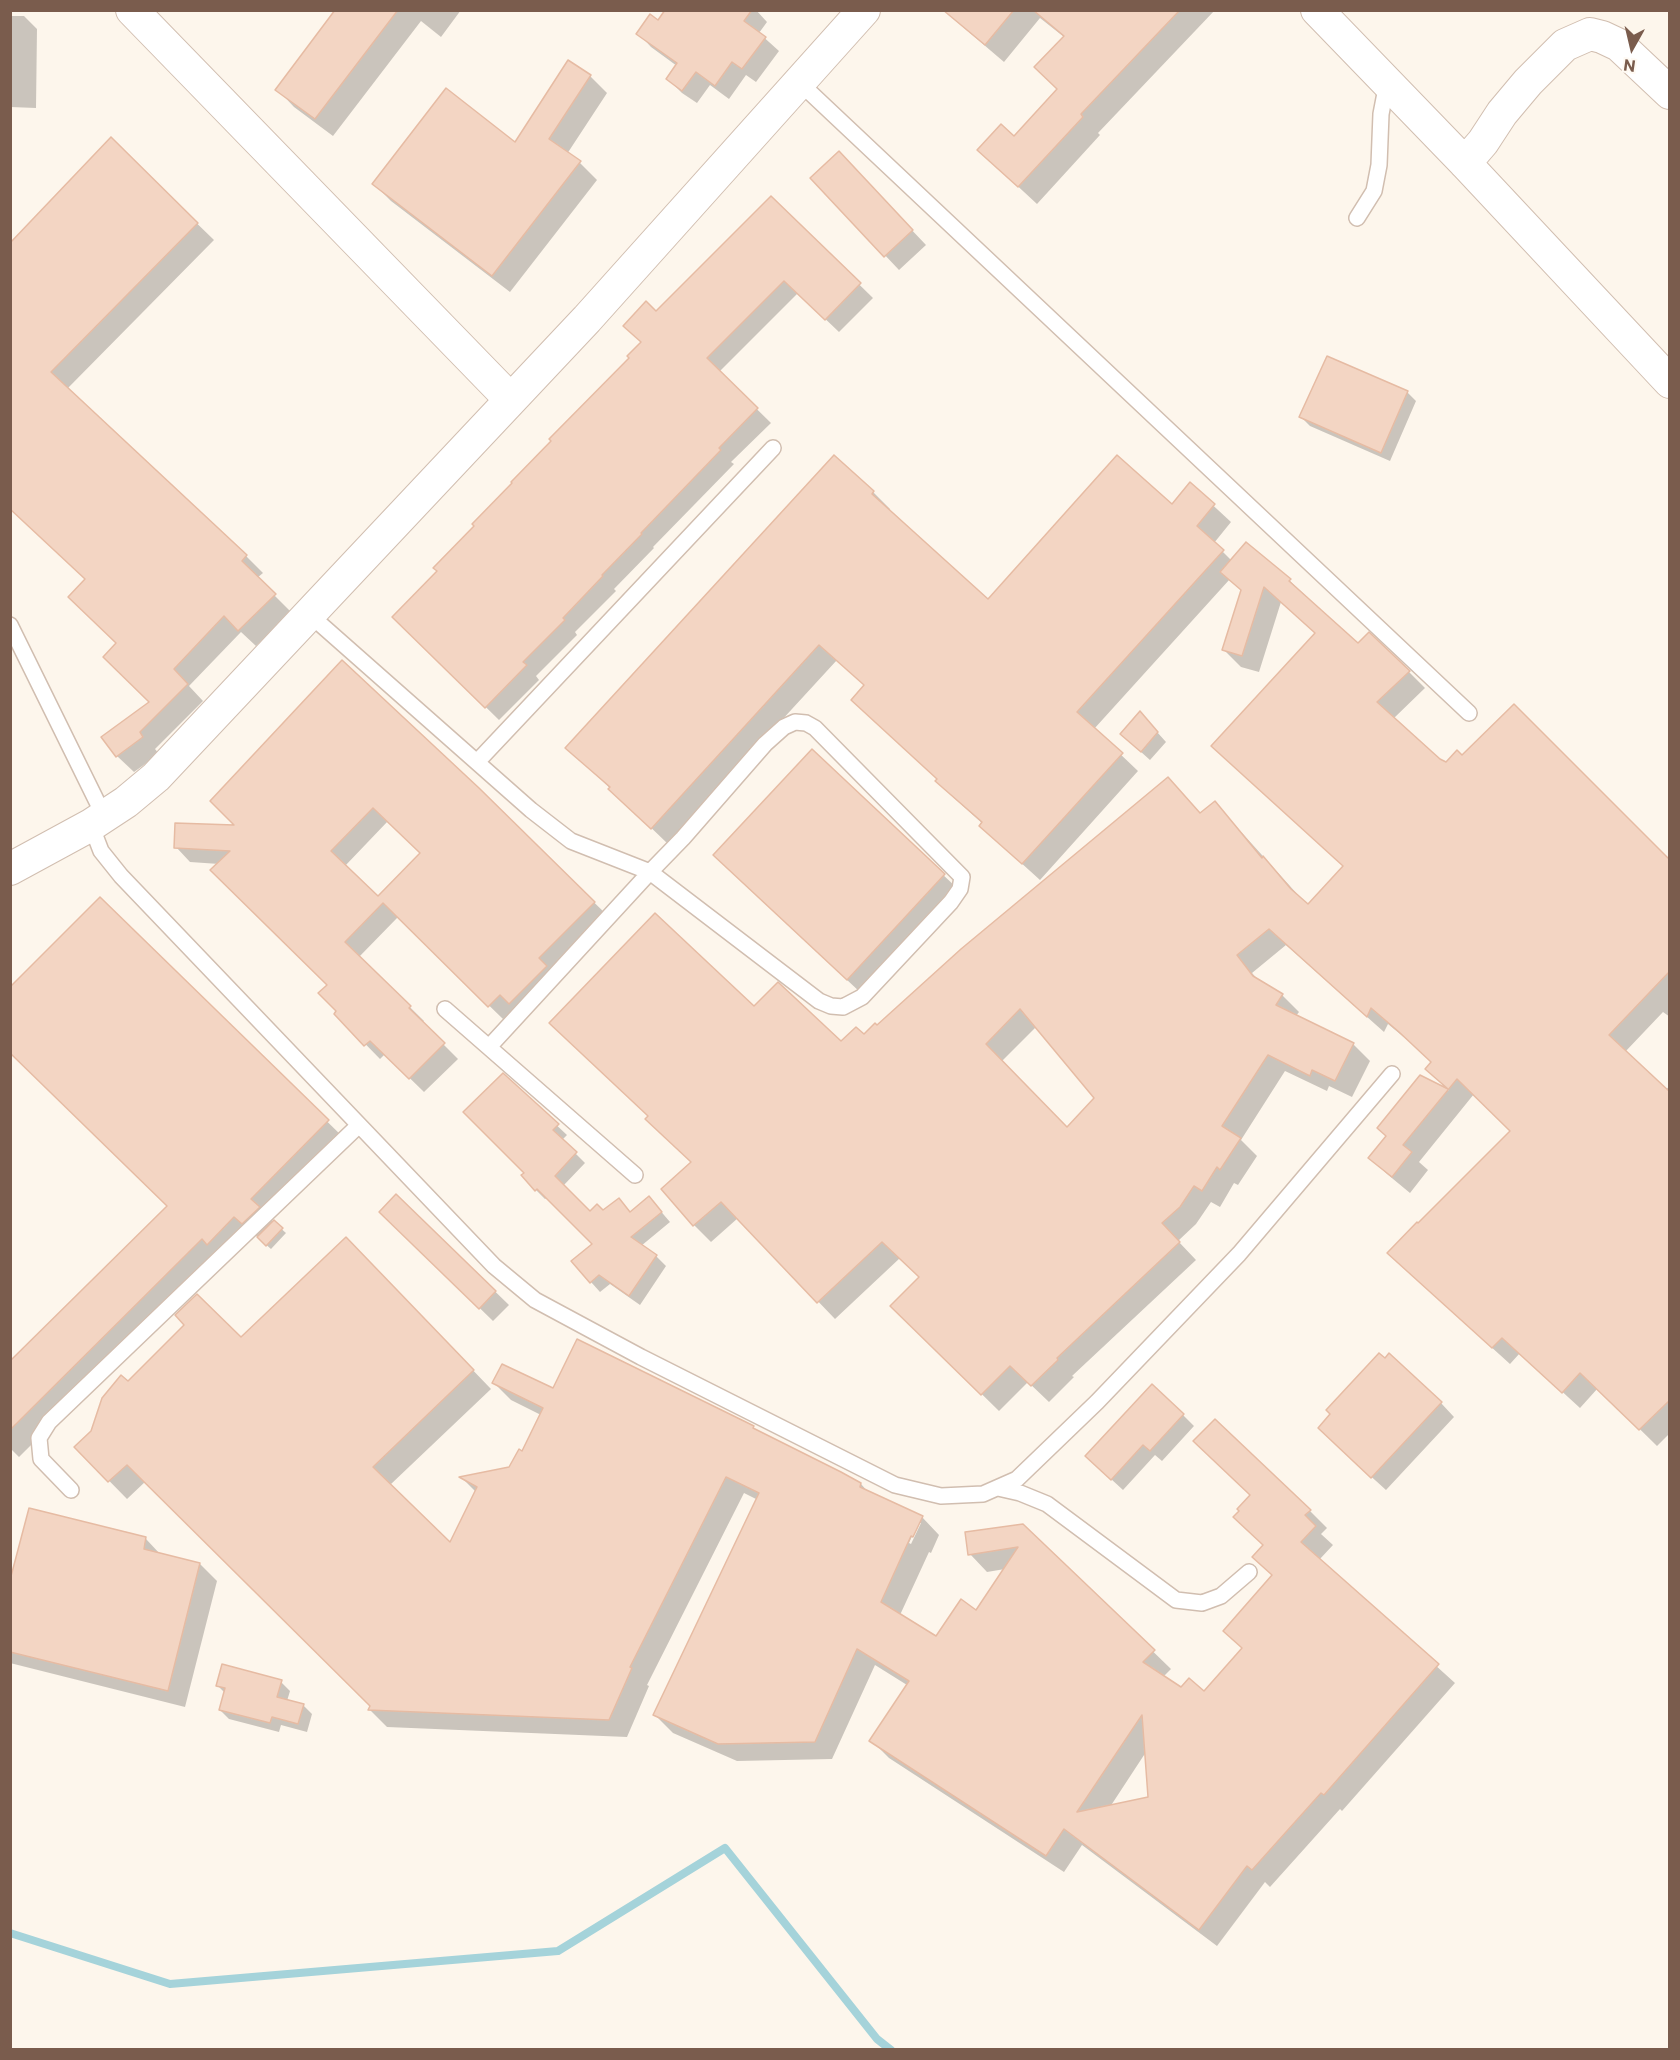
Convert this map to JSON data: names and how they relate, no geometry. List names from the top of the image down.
{
  "north": "bottom"
}
